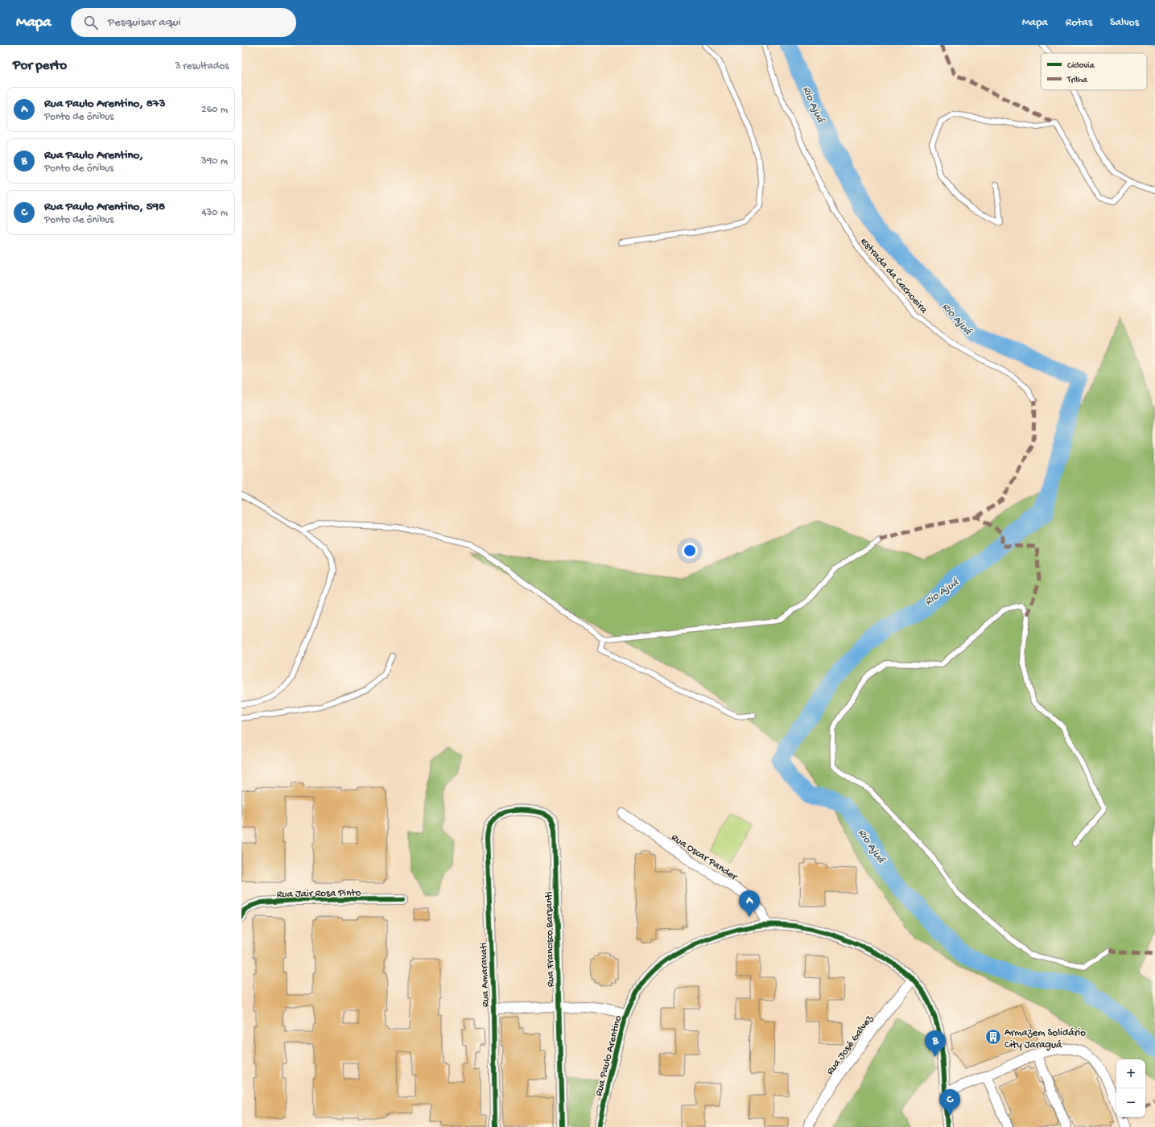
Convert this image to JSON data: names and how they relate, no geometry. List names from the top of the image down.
{
  "streets": {
    "street": [
      "Rua Oscar Pander",
      "Rua Jair Rosa Pinto",
      "Rua Francisco Barsanti",
      "Rua Amaravati",
      "Rua José Galvez",
      "Rua Paulo Arentino"
    ],
    "lane": ["Estrada da Cachoeira"]
  },
  "crossings": [
    ["Rua Oscar Pander", "Rua Paulo Arentino"],
    ["Rua Francisco Barsanti", "Rua Amaravati"],
    ["Rua José Galvez", "Rua Paulo Arentino"]
  ],
  "water": ["Rio Ajuá"],
  "places": {
    "building": ["Armazem Solidário City Jaraguá"]
  },
  "legend": ["Ciclovia", "Trilha"],
  "page": {
    "header": "Mapa",
    "search": "Pesquisar aqui",
    "nav": ["Mapa", "Rotas", "Salvos"],
    "heading": ["Por perto", "3 resultados"],
    "list": [
      {
        "mark": "A",
        "name": "Rua Paulo Arentino, 873",
        "note": "Ponto de ônibus",
        "value": "260 m"
      },
      {
        "mark": "B",
        "name": "Rua Paulo Arentino,",
        "note": "Ponto de ônibus",
        "value": "390 m"
      },
      {
        "mark": "C",
        "name": "Rua Paulo Arentino, 598",
        "note": "Ponto de ônibus",
        "value": "430 m"
      }
    ],
    "pins": ["A", "B", "C"],
    "map_buttons": ["+", "−"]
  }
}
